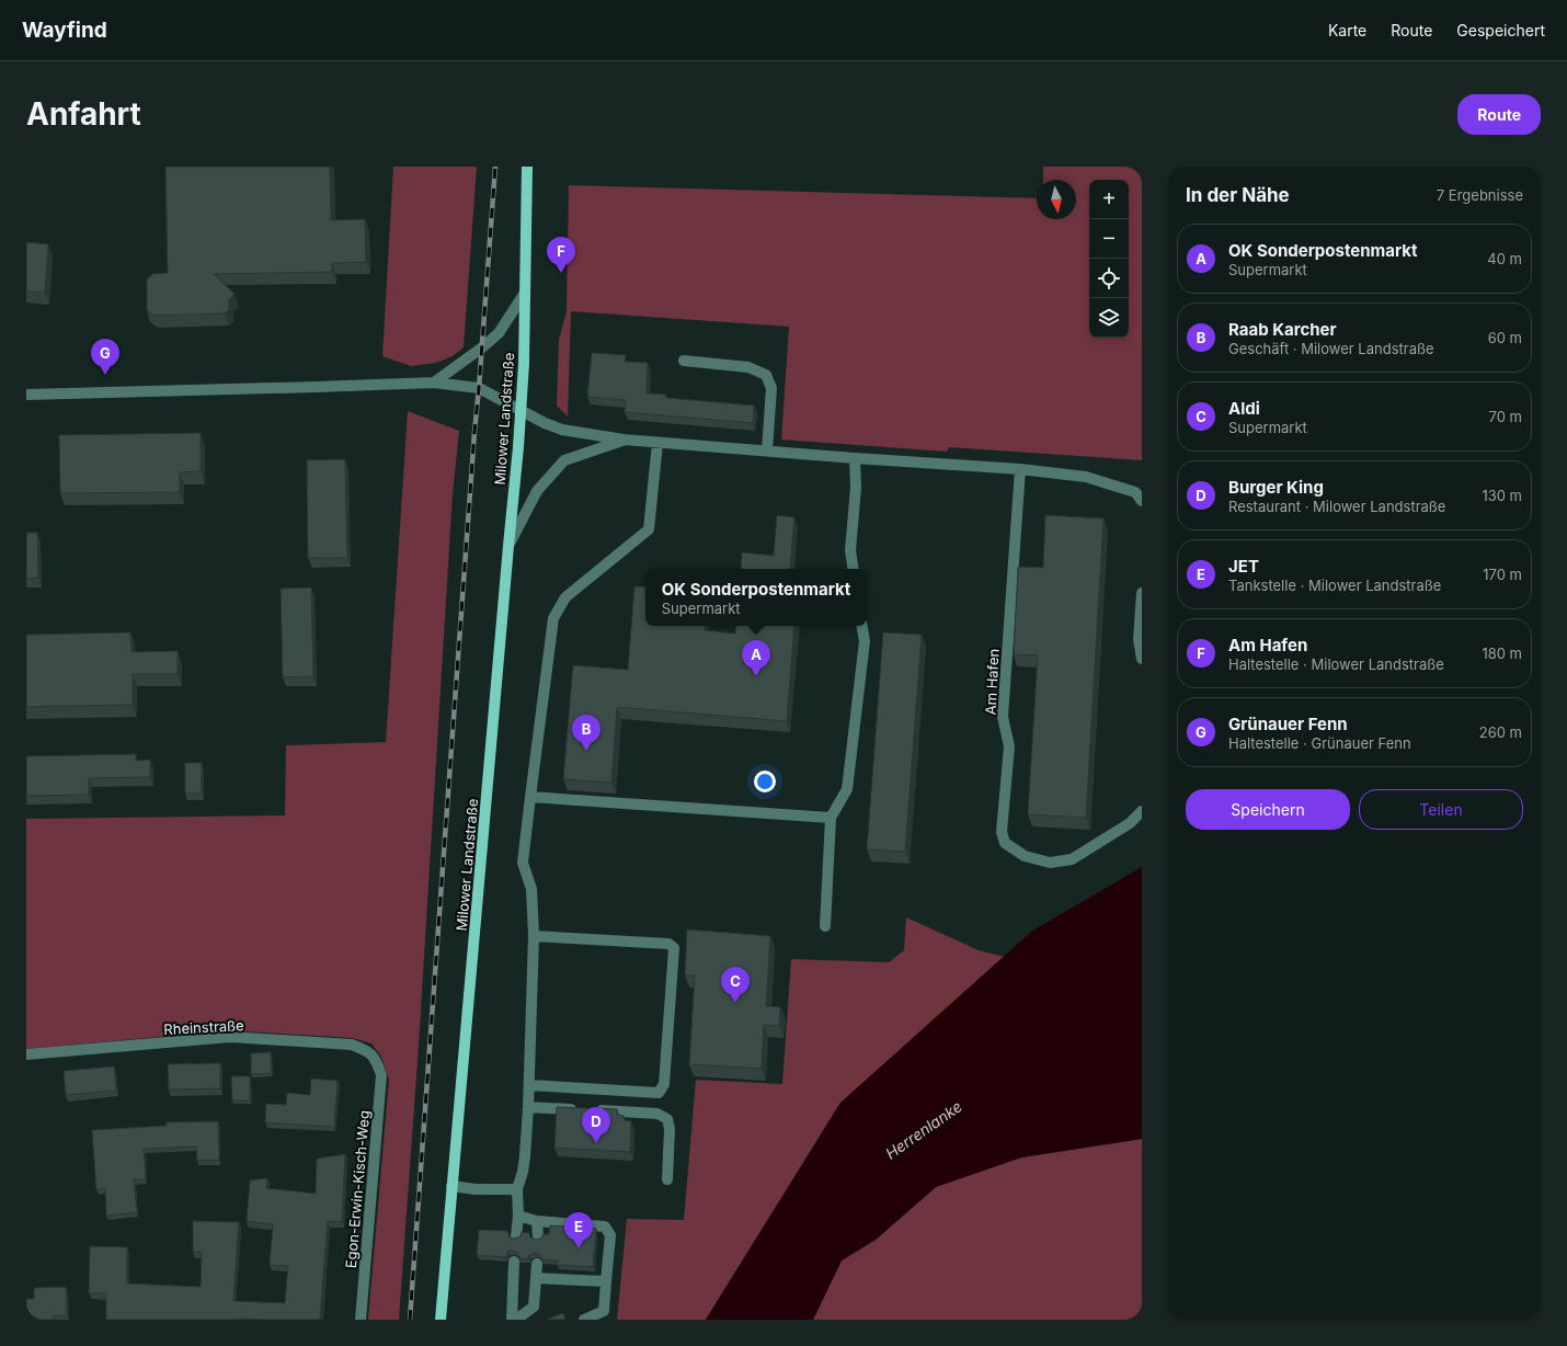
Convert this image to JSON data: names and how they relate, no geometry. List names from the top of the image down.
{
  "streets": {
    "main road": ["Milower Landstraße"],
    "street": ["Am Hafen", "Rheinstraße", "Egon-Erwin-Kisch-Weg"]
  },
  "crossings": [
    ["Rheinstraße", "Egon-Erwin-Kisch-Weg"]
  ],
  "water": ["Herrenlanke"],
  "north": "bottom",
  "page": {
    "header": "Wayfind",
    "nav": ["Karte", "Route", "Gespeichert"],
    "buttons": [
      "Route",
      ["Speichern", "Teilen"]
    ],
    "title": "Anfahrt",
    "heading": ["In der Nähe", "7 Ergebnisse"],
    "map_buttons": ["+", "−"],
    "list": [
      {
        "mark": "A",
        "name": "OK Sonderpostenmarkt",
        "note": "Supermarkt",
        "value": "40 m"
      },
      {
        "mark": "B",
        "name": "Raab Karcher",
        "note": "Geschäft · Milower Landstraße",
        "value": "60 m"
      },
      {
        "mark": "C",
        "name": "Aldi",
        "note": "Supermarkt",
        "value": "70 m"
      },
      {
        "mark": "D",
        "name": "Burger King",
        "note": "Restaurant · Milower Landstraße",
        "value": "130 m"
      },
      {
        "mark": "E",
        "name": "JET",
        "note": "Tankstelle · Milower Landstraße",
        "value": "170 m"
      },
      {
        "mark": "F",
        "name": "Am Hafen",
        "note": "Haltestelle · Milower Landstraße",
        "value": "180 m"
      },
      {
        "mark": "G",
        "name": "Grünauer Fenn",
        "note": "Haltestelle · Grünauer Fenn",
        "value": "260 m"
      }
    ],
    "pins": [
      "F",
      "G",
      "A",
      "B",
      "C",
      "D",
      "E"
    ],
    "popup": ["OK Sonderpostenmarkt", "Supermarkt"]
  }
}
